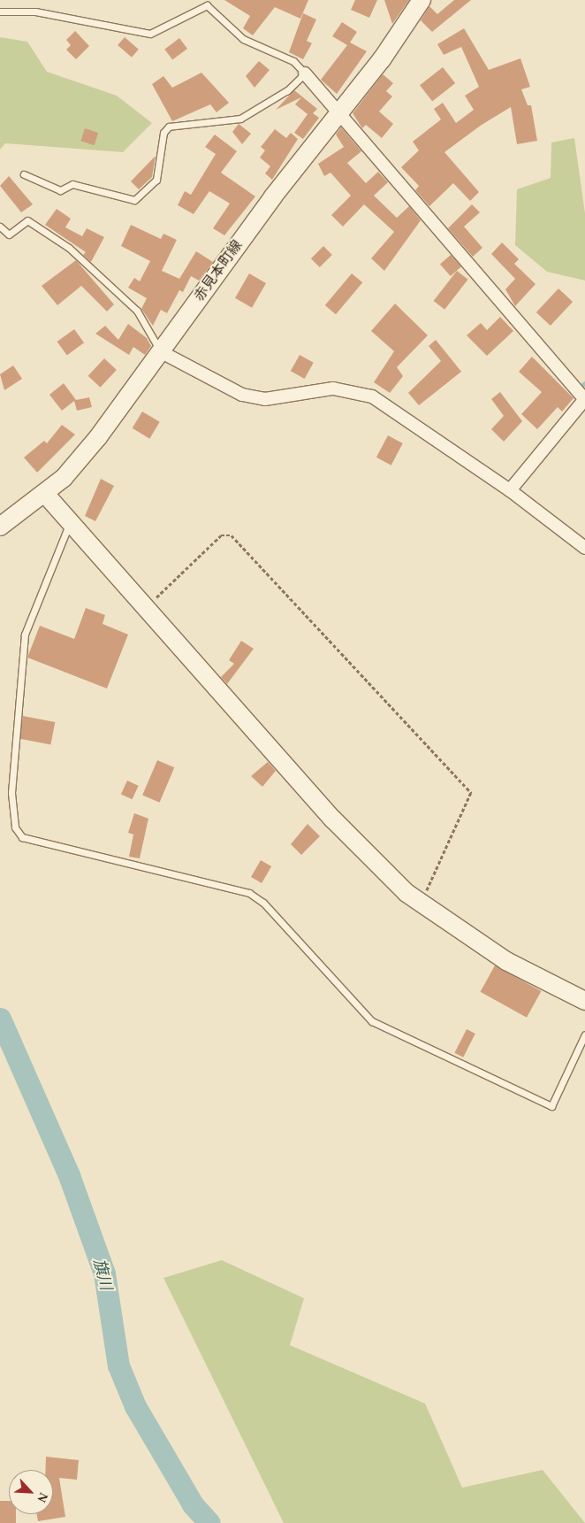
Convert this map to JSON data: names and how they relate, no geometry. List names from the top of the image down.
{
  "streets": {
    "street": ["赤見本町線"]
  },
  "water": ["旗川"],
  "north": "bottom right"
}
